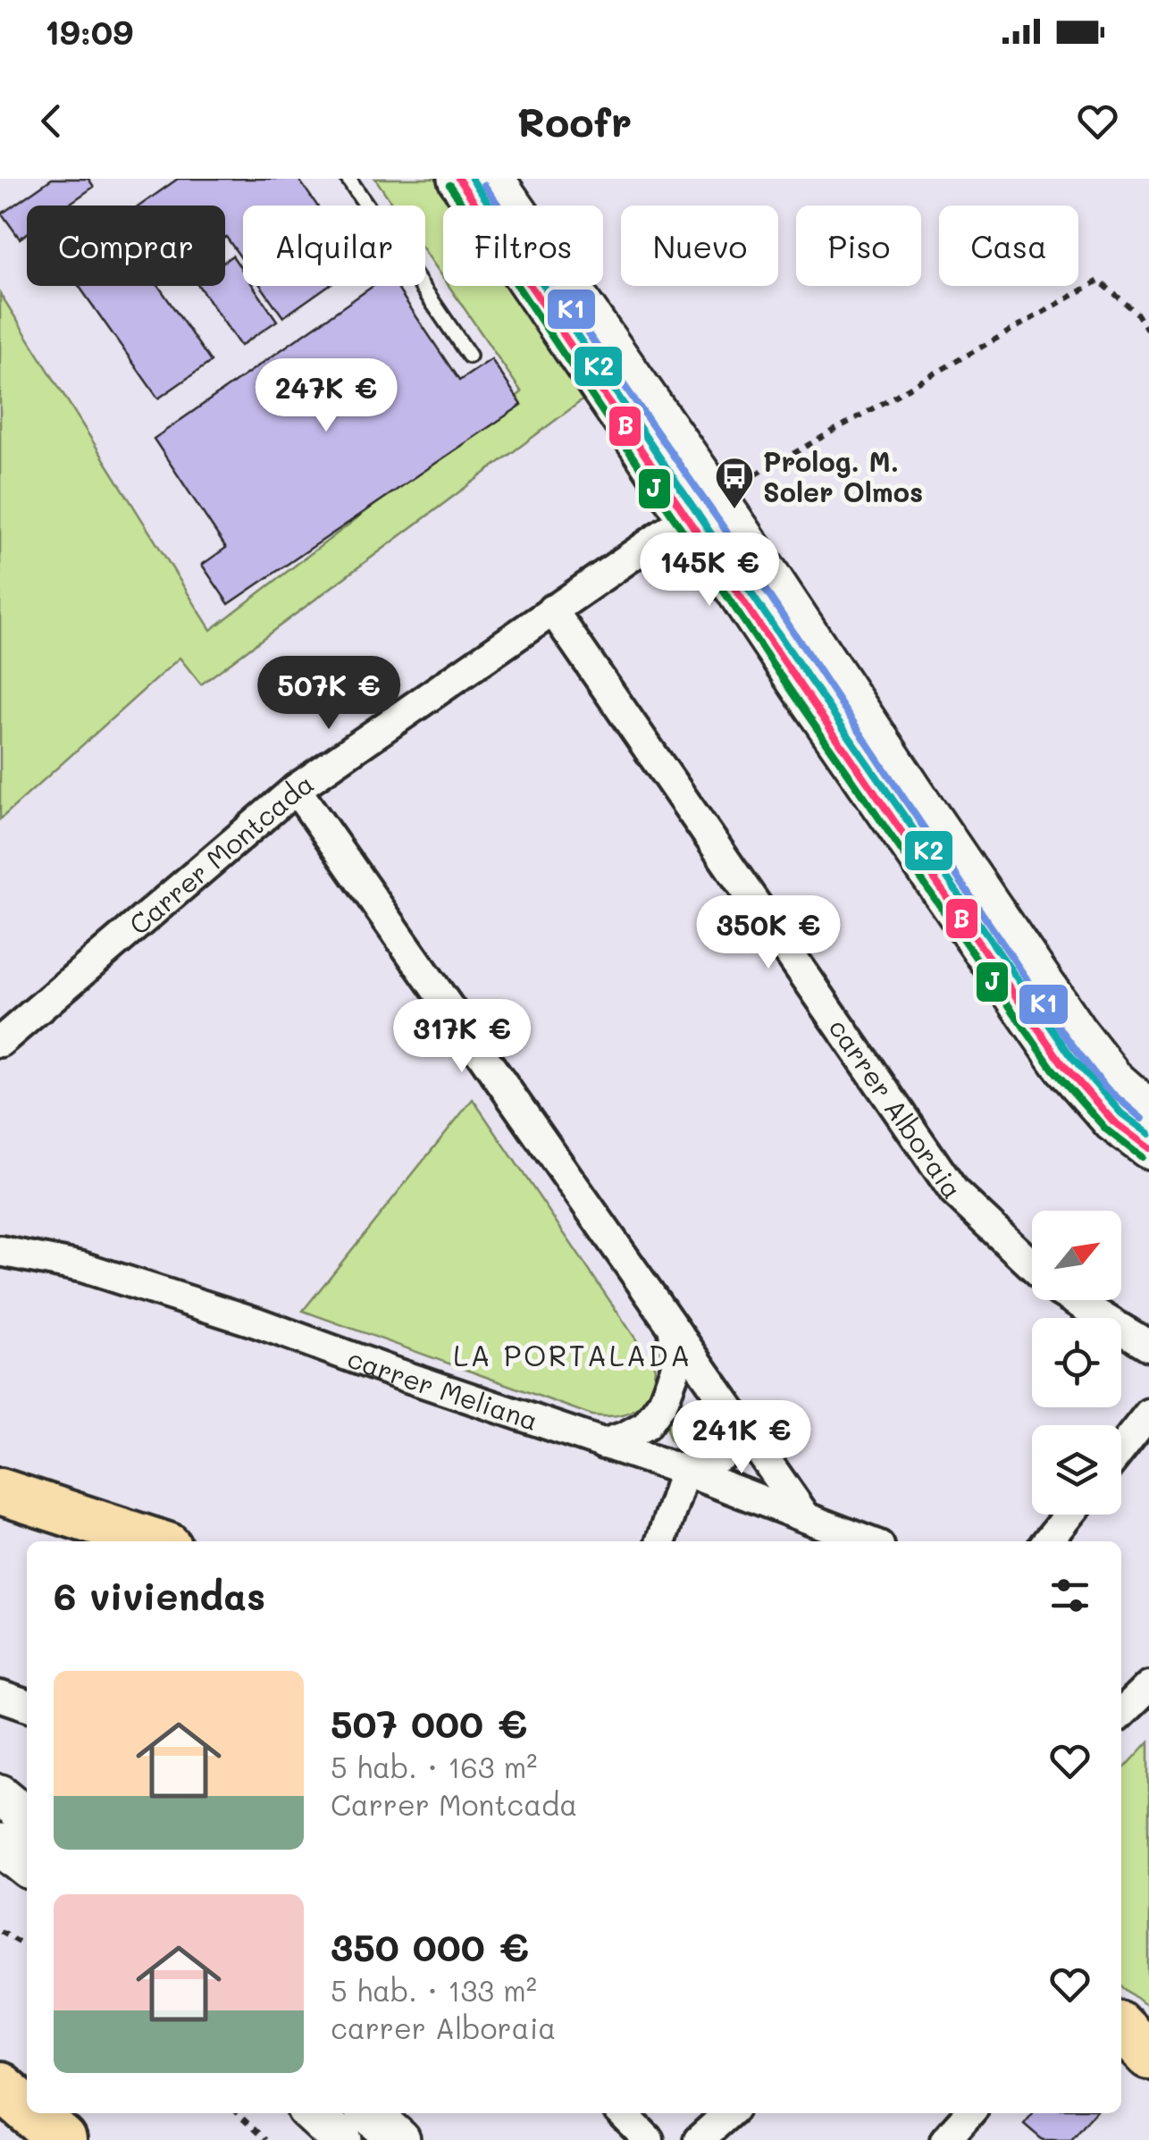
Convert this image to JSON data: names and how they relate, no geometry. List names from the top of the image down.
{
  "streets": {
    "street": ["Carrer Montcada", "carrer Alboraia", "carrer Meliana"]
  },
  "crossings": [
    ["Carrer Montcada", "carrer Alboraia"]
  ],
  "districts": ["LA PORTALADA"],
  "places": {
    "bus stop": ["Prolog. M. Soler Olmos"]
  },
  "lines": [
    "transit line B",
    "transit line K2",
    "transit line J",
    "transit line K1"
  ],
  "north": "top right",
  "page": {
    "status": "19:09",
    "header": "Roofr",
    "chip": [
      "Comprar",
      "Alquilar",
      "Filtros",
      "Nuevo",
      "Piso",
      "Casa"
    ],
    "price": [
      "247K €",
      "145K €",
      "507K €",
      "350K €",
      "317K €",
      "241K €"
    ],
    "heading": "6 viviendas",
    "list": [
      {
        "name": "507 000 €",
        "note": "5 hab. · 163 m² · Carrer Montcada"
      },
      {
        "name": "350 000 €",
        "note": "5 hab. · 133 m² · carrer Alboraia"
      }
    ]
  }
}
